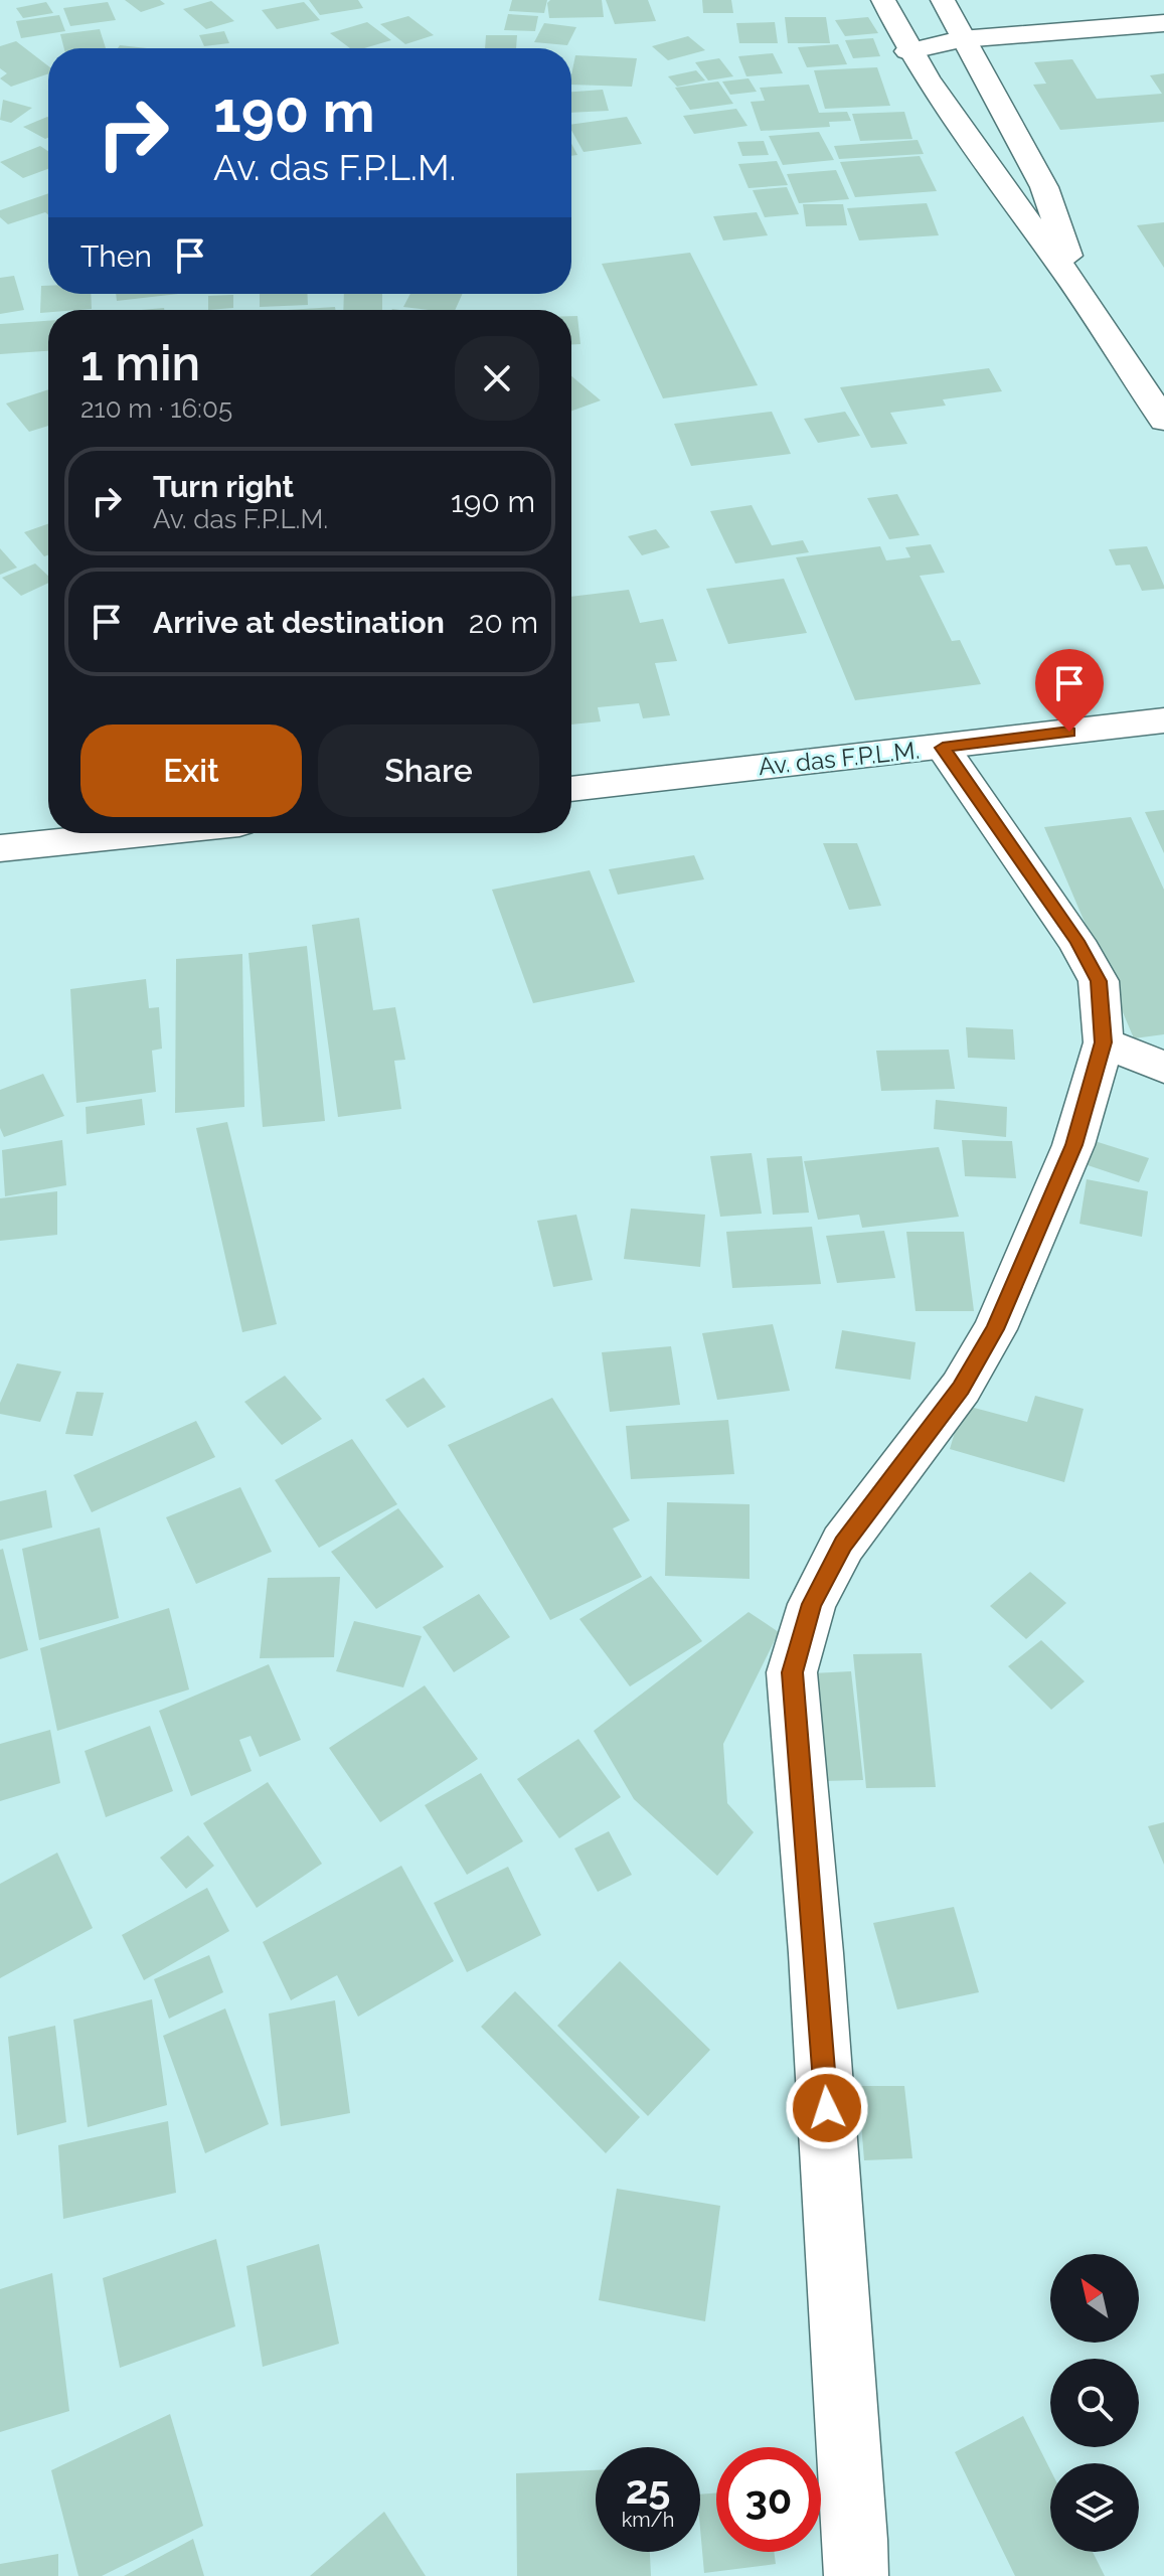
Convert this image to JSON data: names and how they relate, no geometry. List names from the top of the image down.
{
  "streets": {
    "street": ["Av. das F.P.L.M."]
  },
  "north": "top left",
  "page": {
    "turn": ["190 m", "Av. das F.P.L.M."],
    "then": "Then",
    "heading": ["1 min", "210 m · 16:05"],
    "list": [
      {
        "name": "Turn right",
        "note": "Av. das F.P.L.M.",
        "value": "190 m"
      },
      {
        "name": "Arrive at destination",
        "value": "20 m"
      }
    ],
    "buttons": ["Exit", "Share"],
    "speed": "25 km/h",
    "limit": "30"
  }
}
